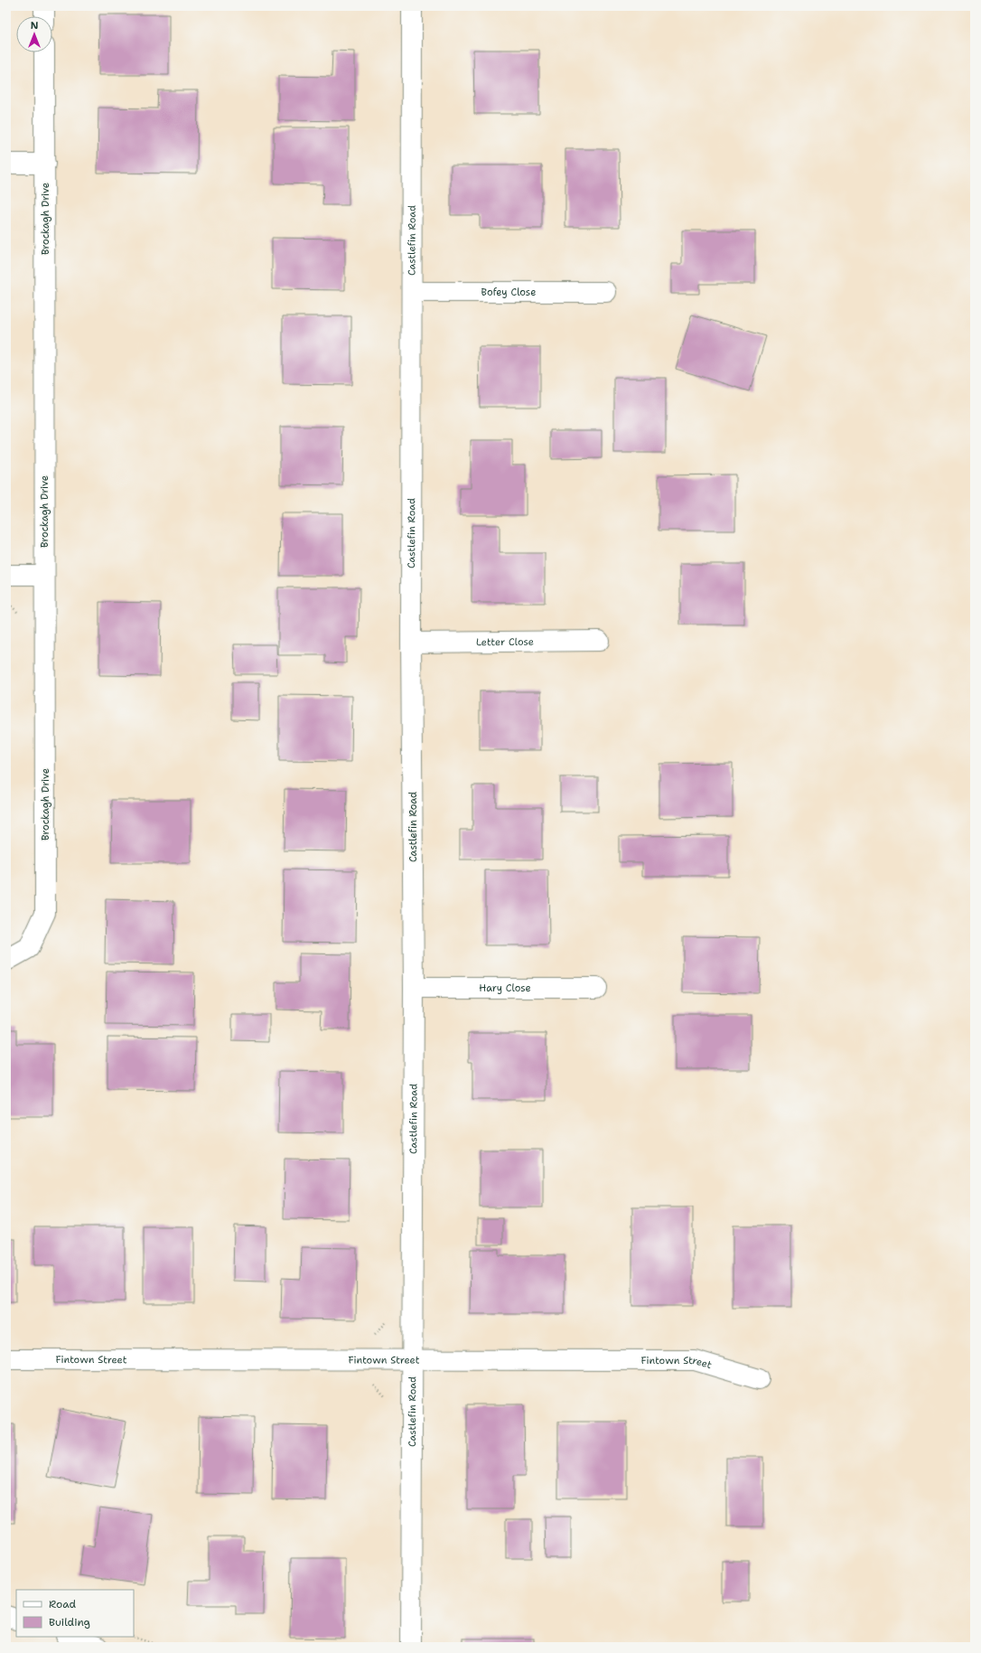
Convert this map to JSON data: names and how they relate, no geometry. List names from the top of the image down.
{
  "streets": {
    "street": [
      "Brockagh Drive",
      "Castlefin Road",
      "Bofey Close",
      "Letter Close",
      "Hary Close",
      "Fintown Street"
    ]
  },
  "crossings": [
    ["Castlefin Road", "Bofey Close"],
    ["Castlefin Road", "Letter Close"],
    ["Castlefin Road", "Hary Close"],
    ["Castlefin Road", "Fintown Street"]
  ],
  "legend": ["Road", "Building"],
  "north": "top"
}
